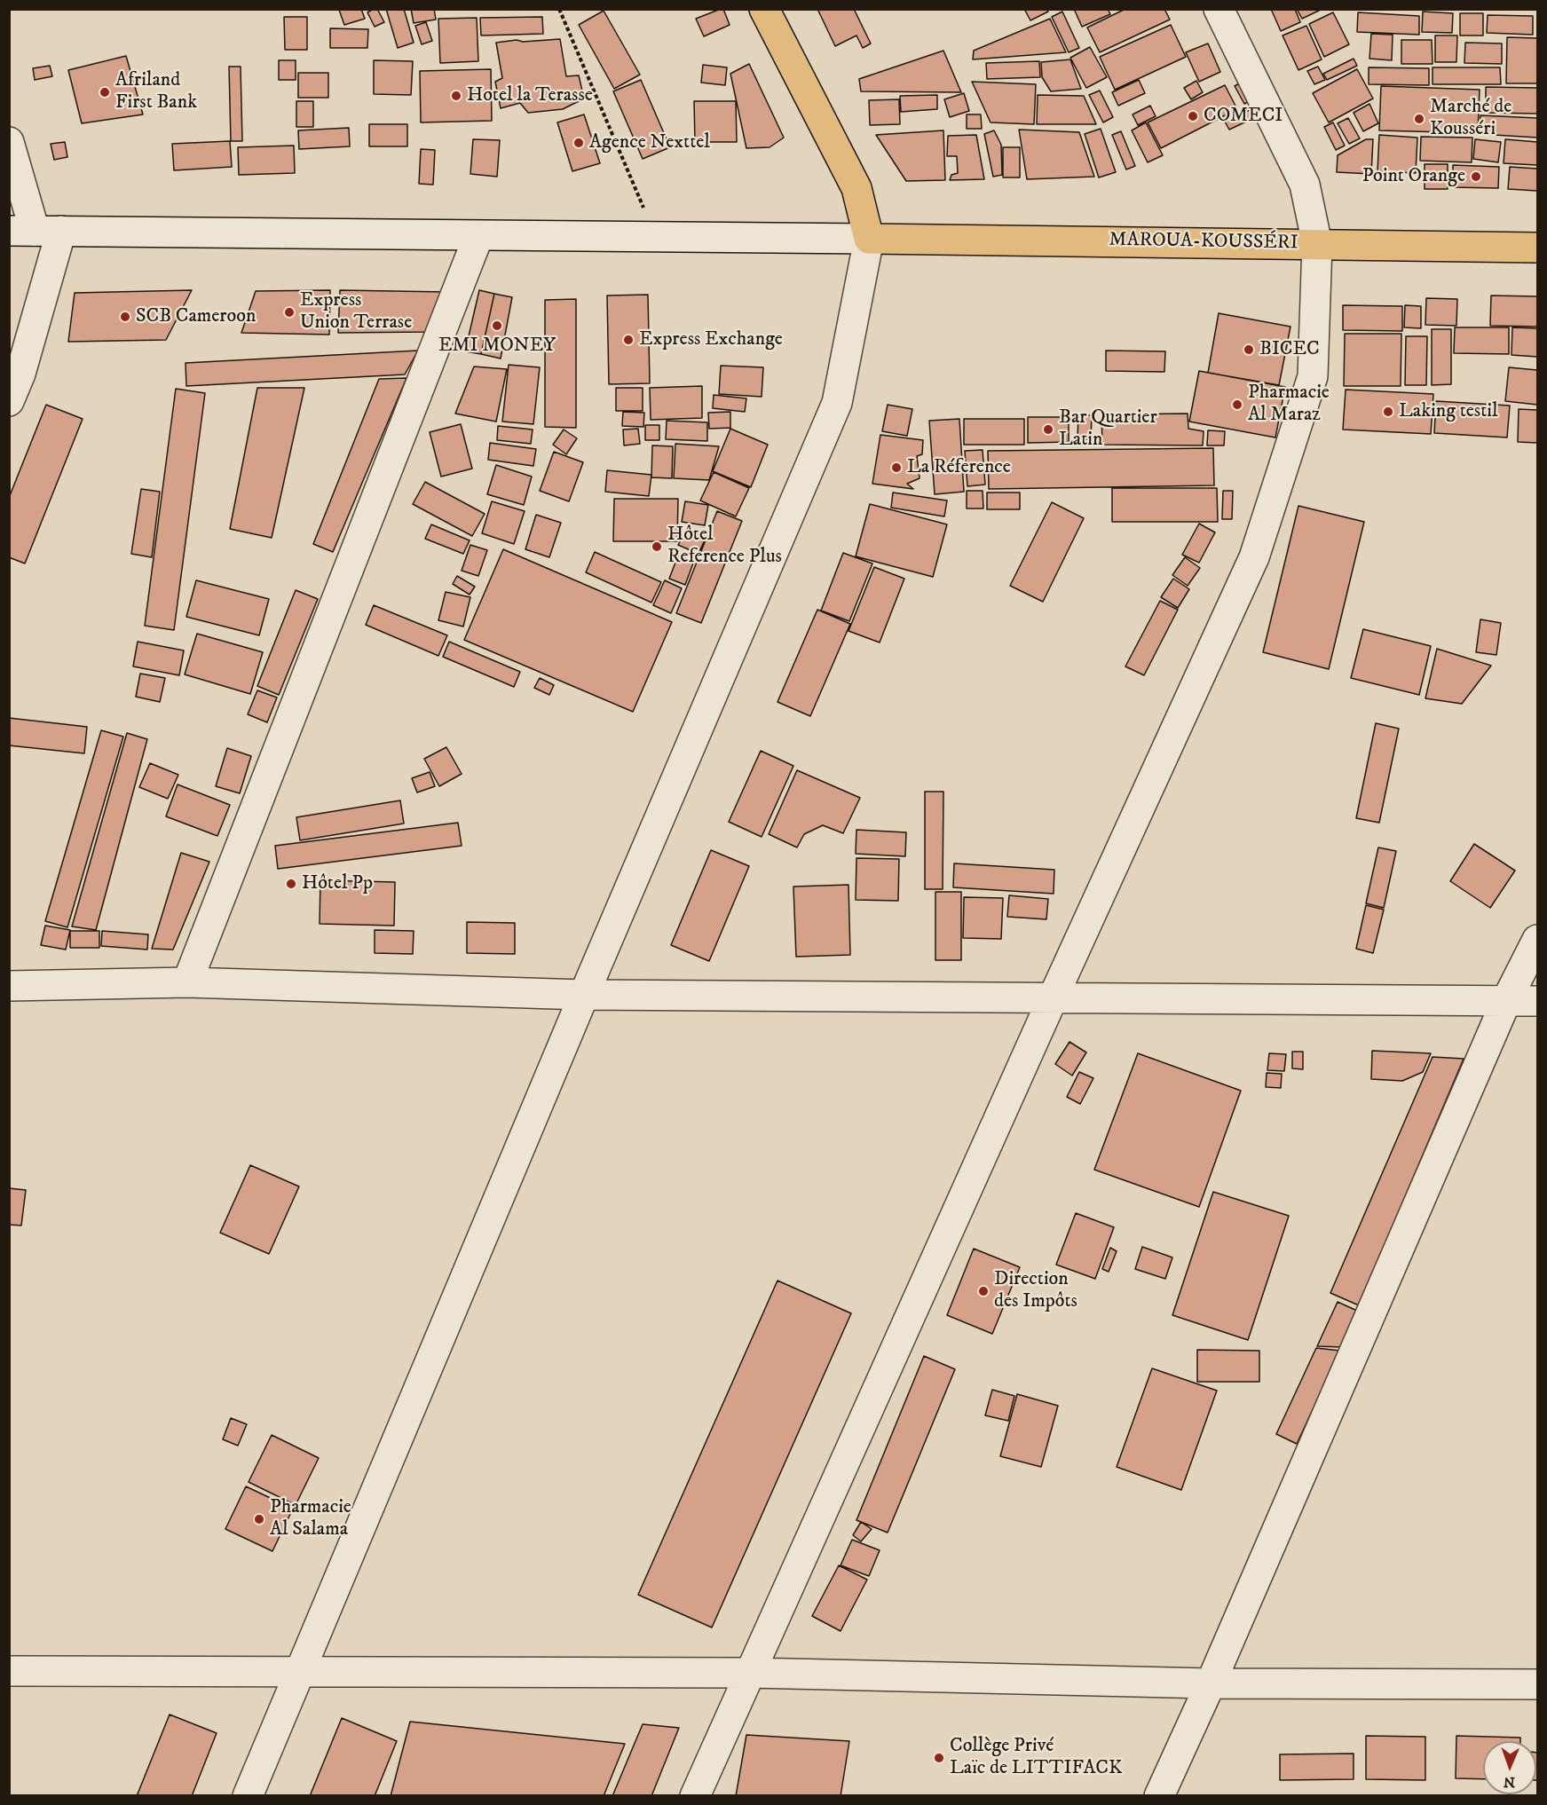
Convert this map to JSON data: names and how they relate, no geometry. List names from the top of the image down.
{
  "streets": {
    "highway": ["MAROUA-KOUSSÉRI"]
  },
  "places": [
    "Afriland First Bank",
    "Hotel la Terasse",
    "COMECI",
    "Marché de Kousséri",
    "Agence Nexttel",
    "Point Orange",
    "Express Union Terrase",
    "SCB Cameroon",
    "EMI MONEY",
    "Express Exchange",
    "BICEC",
    "Pharmacie Al Maraz",
    "Laking testil",
    "Bar Quartier Latin",
    "La Réference",
    "Hôtel Reference Plus",
    "Hôtel Pp",
    "Direction des Impôts",
    "Pharmacie Al Salama",
    "Collège Privé Laïc de LITTIFACK"
  ],
  "north": "bottom"
}
